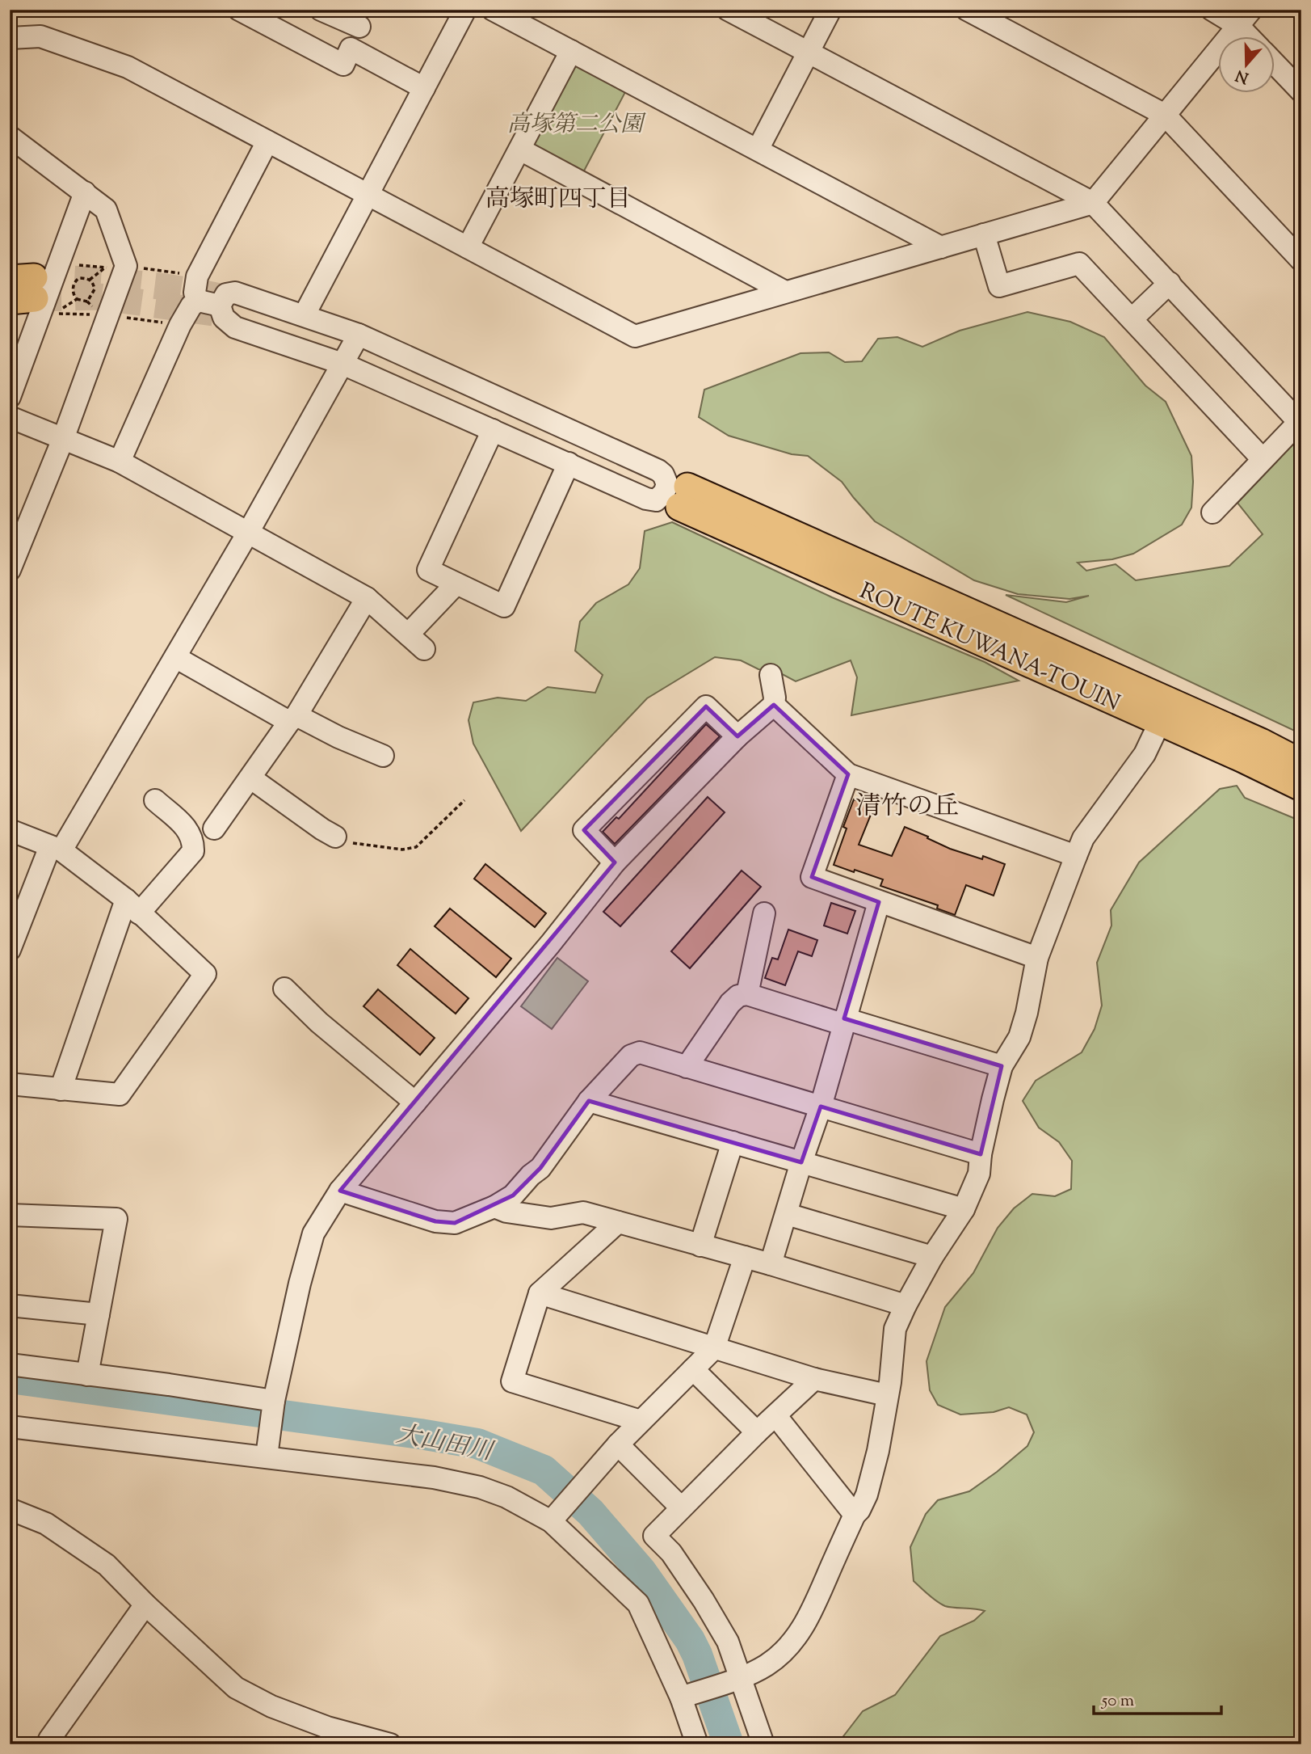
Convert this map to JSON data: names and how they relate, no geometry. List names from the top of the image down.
{
  "streets": {
    "main road": ["ROUTE KUWANA-TOUIN"]
  },
  "districts": ["高塚町四丁目", "清竹の丘"],
  "water": ["大山田川"],
  "parks": ["高塚第二公園"],
  "scale_bar": "50 m",
  "north": "bottom"
}
